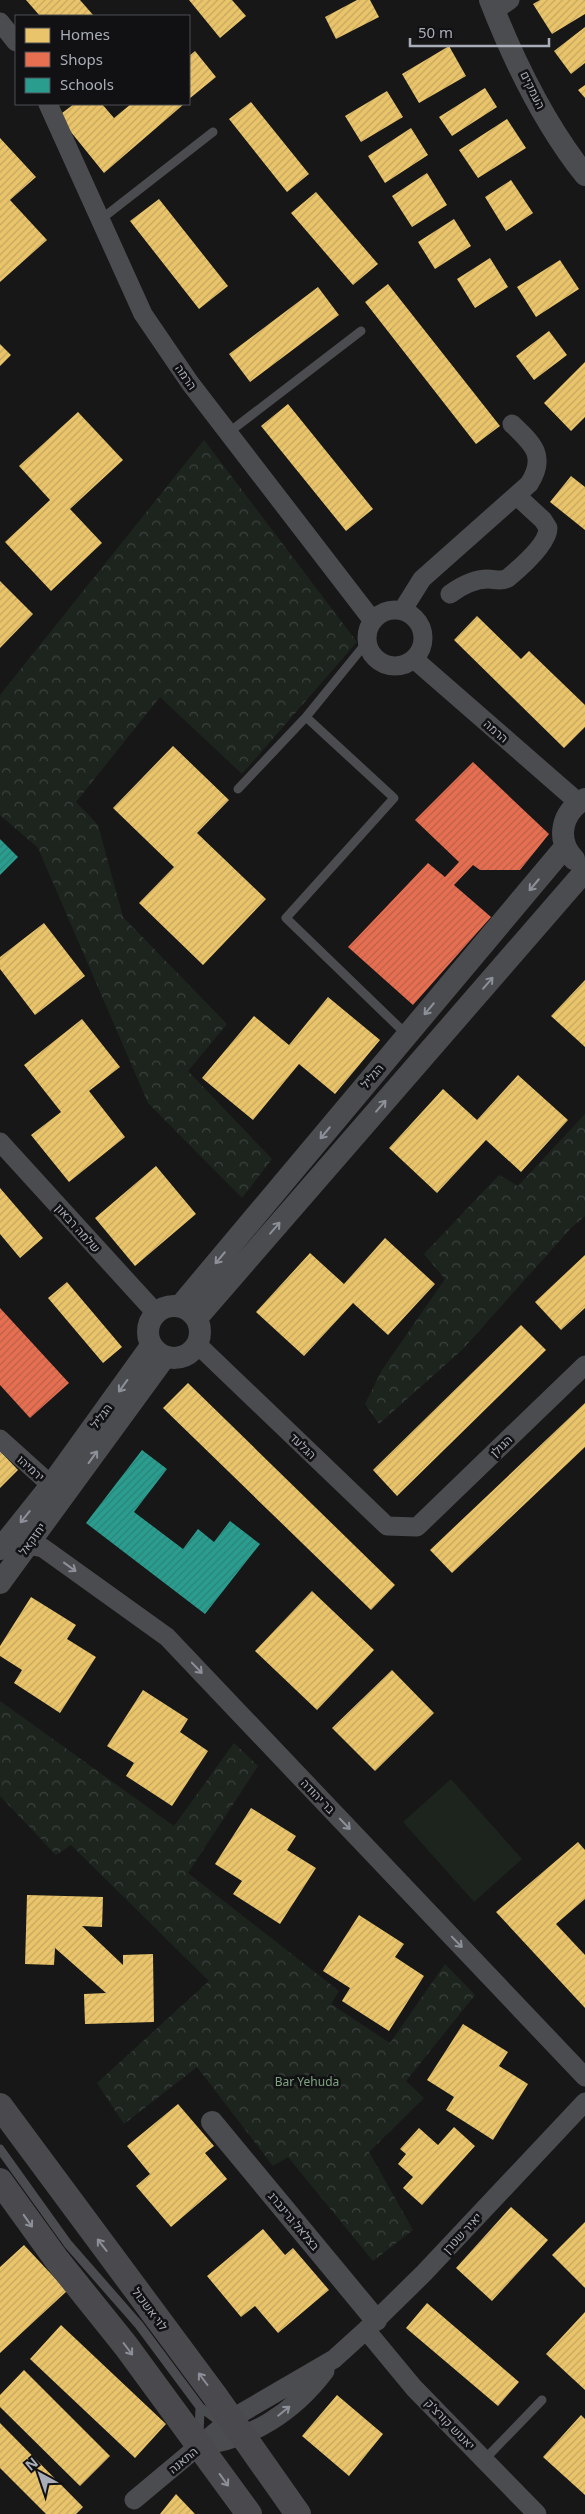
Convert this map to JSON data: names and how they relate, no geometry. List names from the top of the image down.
{
  "streets": {
    "main road": ["לוי אשכול"],
    "street": [
      "העמקים",
      "הרמה",
      "הגליל",
      "שלמה רבאון",
      "הגלעד",
      "הגולן",
      "ירמיהו",
      "יחזקאל",
      "בר יהודה",
      "בצלאל גרינברג",
      "יאיר שטרן",
      "יאנוש קורצ'ק",
      "התאנה"
    ]
  },
  "crossings": [
    ["הגליל", "שלמה רבאון"],
    ["הגליל", "הגלעד"],
    ["הגליל", "ירמיהו"],
    ["הגליל", "יחזקאל"],
    ["שלמה רבאון", "הגלעד"],
    ["הגלעד", "הגולן"],
    ["ירמיהו", "יחזקאל"],
    ["יחזקאל", "בר יהודה"],
    ["בצלאל גרינברג", "יאיר שטרן"],
    ["בצלאל גרינברג", "יאנוש קורצ'ק"],
    ["יאיר שטרן", "לוי אשכול"],
    ["יאיר שטרן", "יאנוש קורצ'ק"],
    ["יאיר שטרן", "התאנה"]
  ],
  "one_way": ["בר יהודה"],
  "parks": ["Bar Yehuda"],
  "legend": ["Homes", "Shops", "Schools"],
  "scale_bar": "50 m",
  "north": "top left"
}
